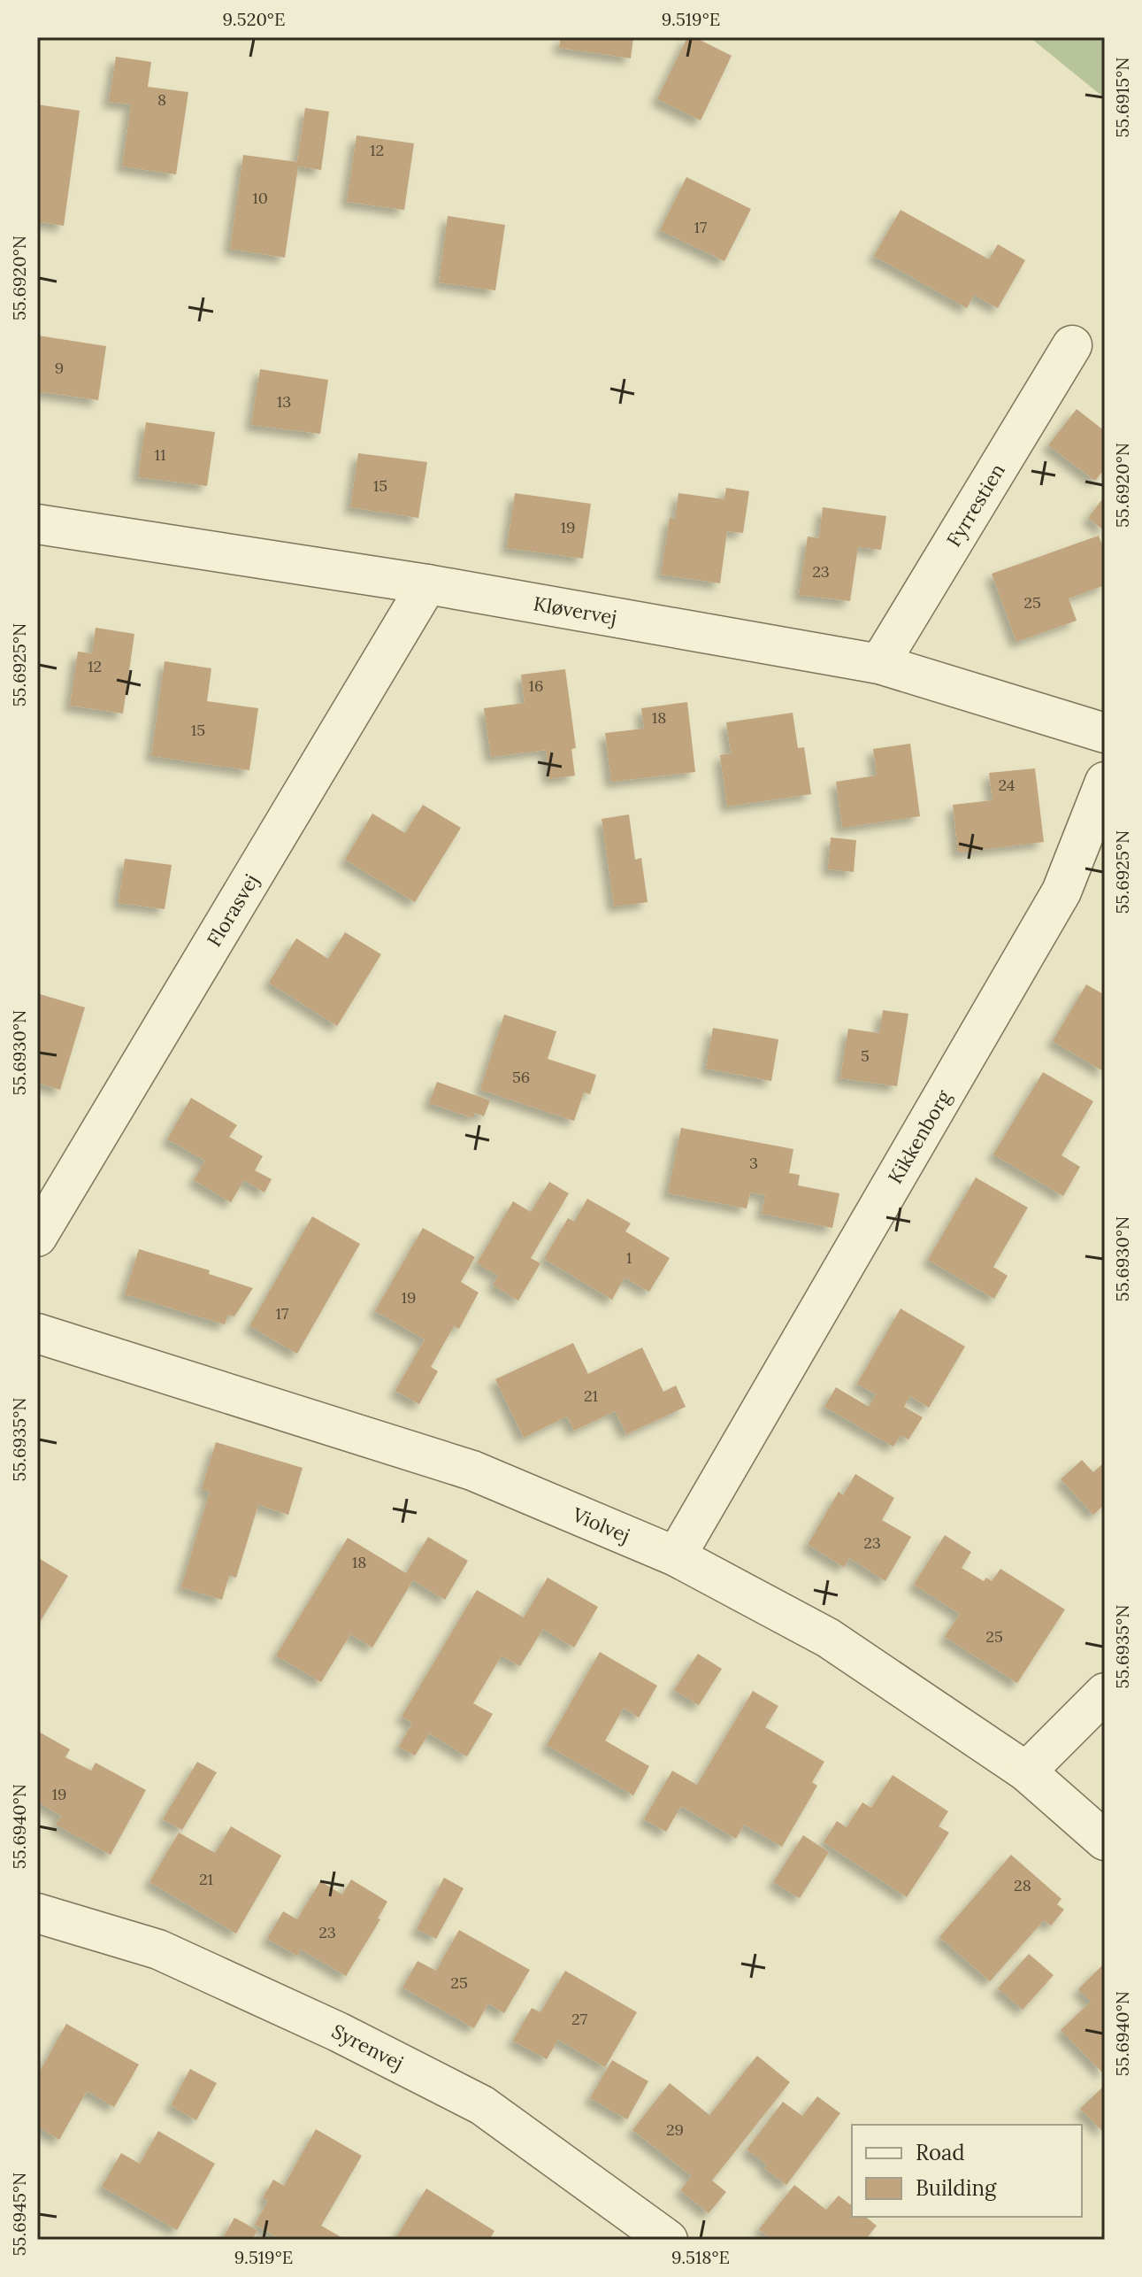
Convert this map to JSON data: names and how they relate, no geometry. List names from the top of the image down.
{
  "streets": {
    "street": [
      "Fyrrestien",
      "Kløvervej",
      "Florasvej",
      "Kikkenborg",
      "Violvej",
      "Syrenvej"
    ]
  },
  "crossings": [
    ["Fyrrestien", "Kløvervej"],
    ["Kløvervej", "Florasvej"],
    ["Kikkenborg", "Violvej"]
  ],
  "house_numbers": [
    "8",
    "12",
    "10",
    "17",
    "9",
    "13",
    "11",
    "15",
    "19",
    "23",
    "25",
    "12",
    "16",
    "18",
    "15",
    "24",
    "5",
    "56",
    "3",
    "1",
    "19",
    "17",
    "21",
    "23",
    "18",
    "25",
    "19",
    "21",
    "28",
    "23",
    "25",
    "27",
    "29"
  ],
  "legend": ["Road", "Building"],
  "coordinates": [
    "9.520°E",
    "9.519°E",
    "55.6915°N",
    "55.6920°N",
    "55.6925°N",
    "55.6930°N",
    "55.6935°N",
    "55.6940°N",
    "55.6945°N",
    "9.518°E"
  ]
}
